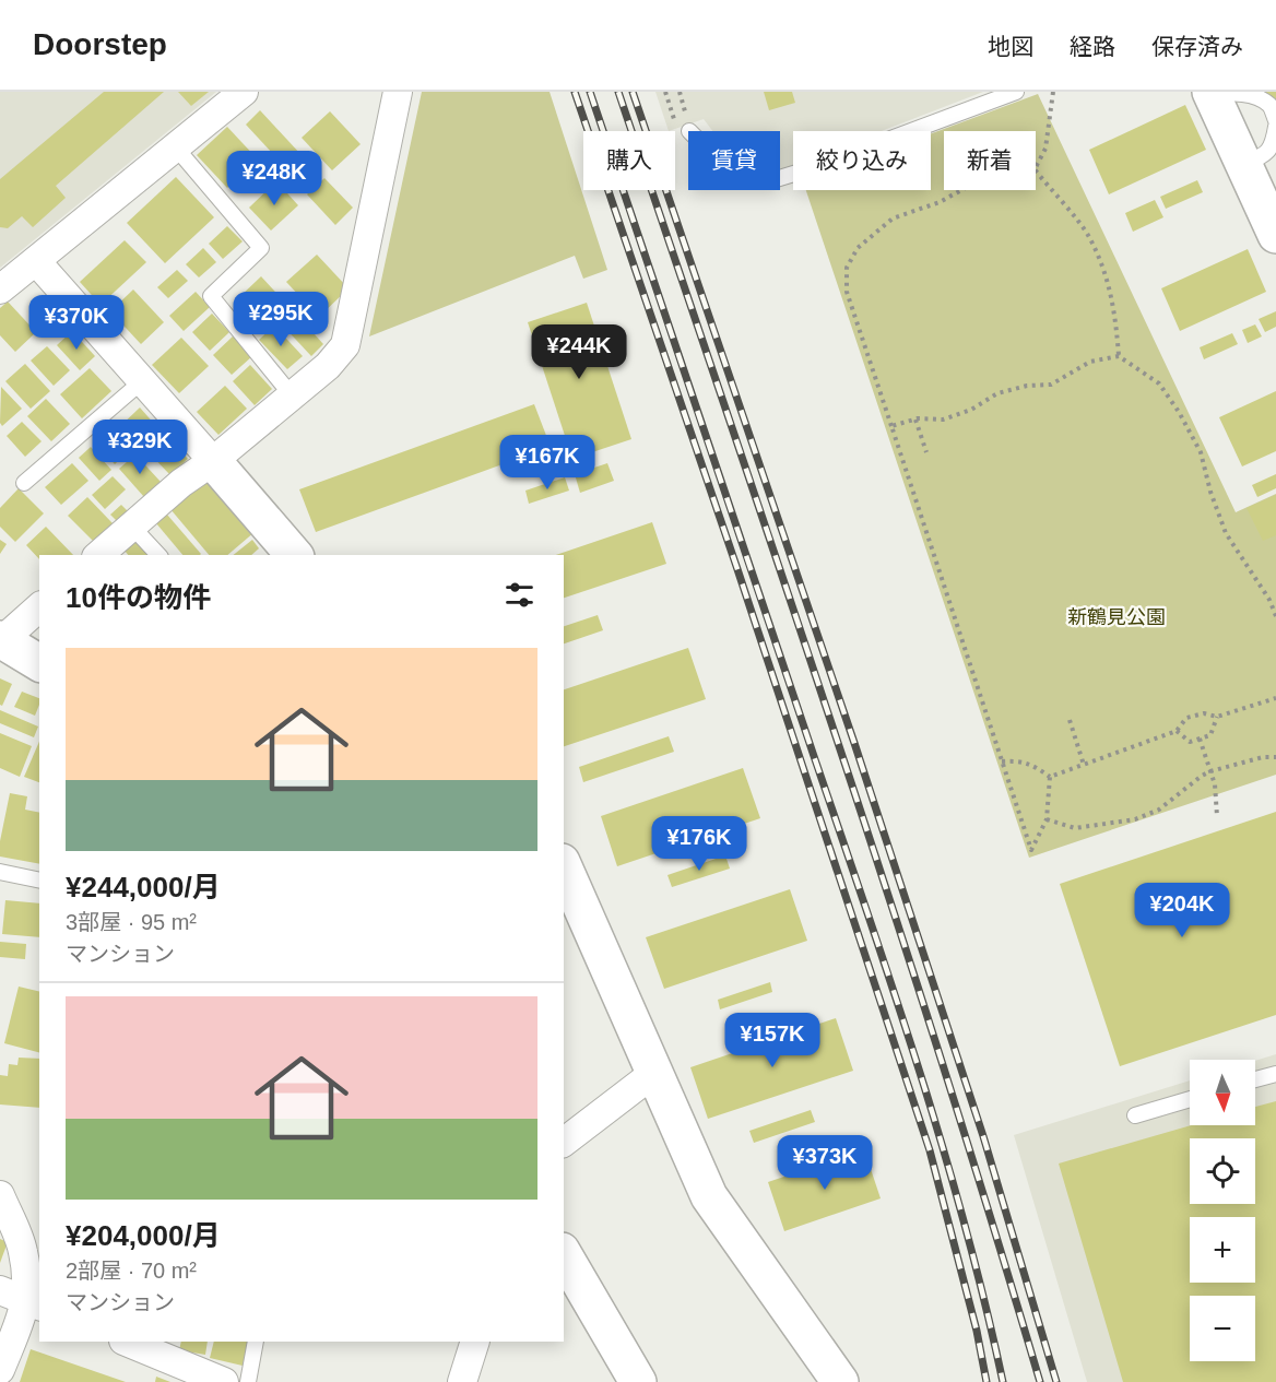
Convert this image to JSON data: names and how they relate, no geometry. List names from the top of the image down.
{
  "parks": ["新鶴見公園"],
  "north": "bottom",
  "page": {
    "header": "Doorstep",
    "nav": ["地図", "経路", "保存済み"],
    "chip": [
      "購入",
      "賃貸",
      "絞り込み",
      "新着"
    ],
    "price": [
      "¥248K",
      "¥295K",
      "¥370K",
      "¥244K",
      "¥329K",
      "¥167K",
      "¥176K",
      "¥204K",
      "¥157K",
      "¥373K"
    ],
    "heading": "10件の物件",
    "list": [
      {
        "name": "¥244,000/月",
        "note": "3部屋 · 95 m² · マンション"
      },
      {
        "name": "¥204,000/月",
        "note": "2部屋 · 70 m² · マンション"
      }
    ],
    "map_buttons": ["+", "−"]
  }
}
